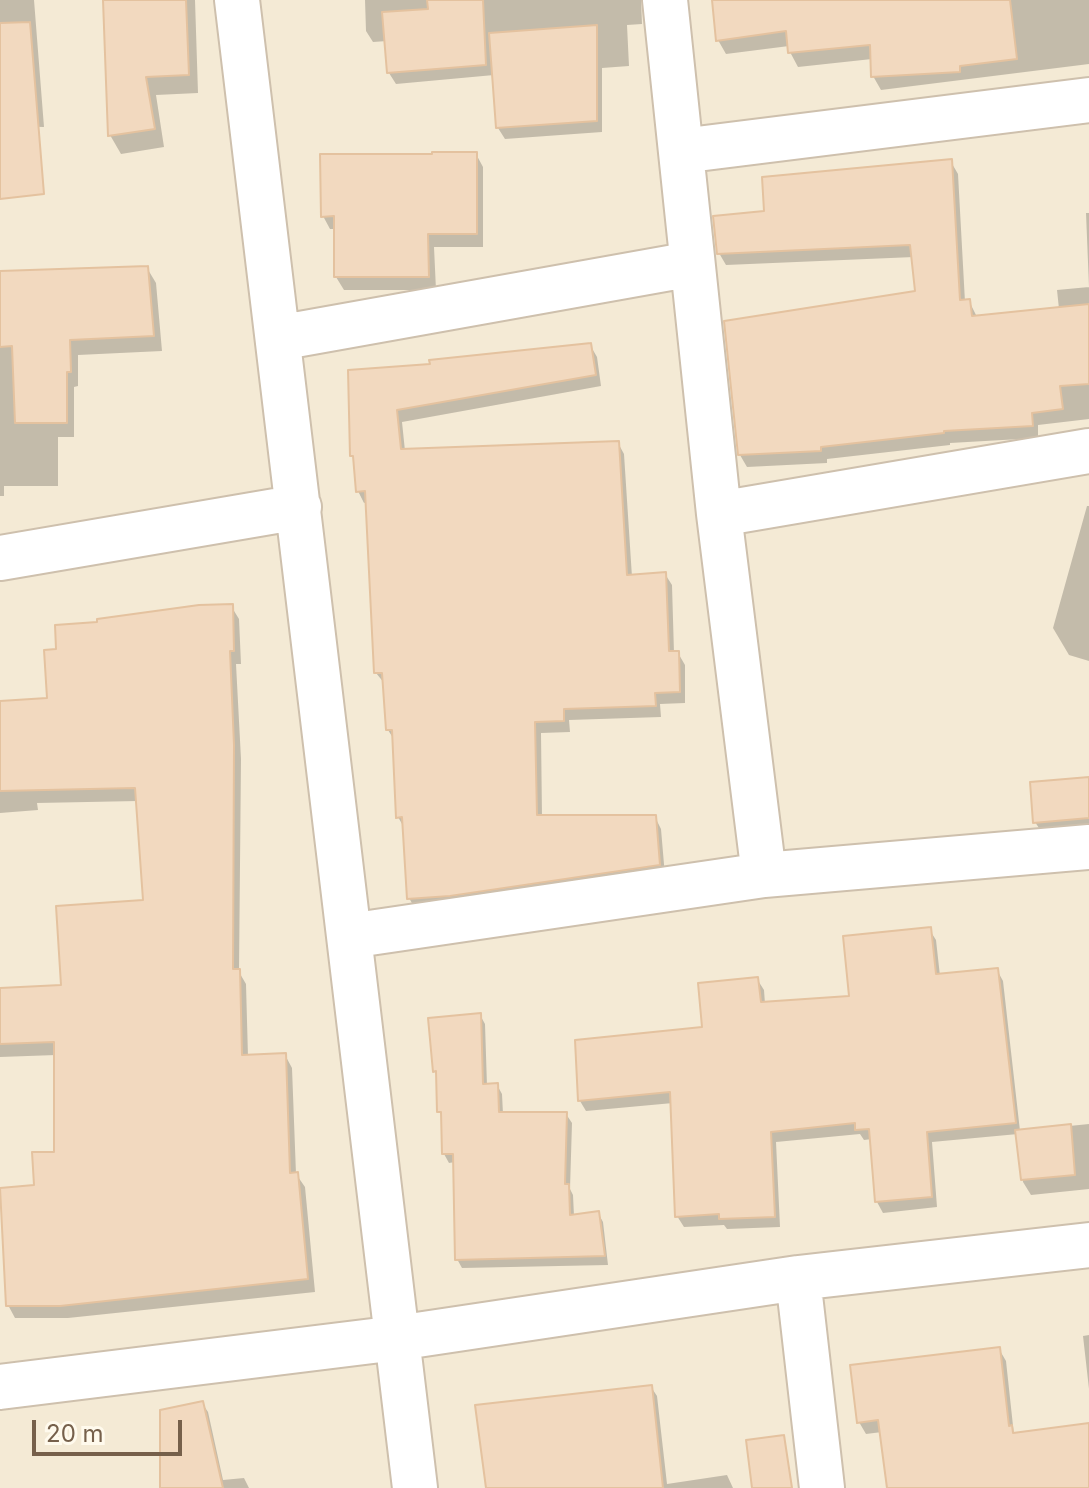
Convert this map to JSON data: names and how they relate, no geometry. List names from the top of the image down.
{
  "scale_bar": "20 m"
}
